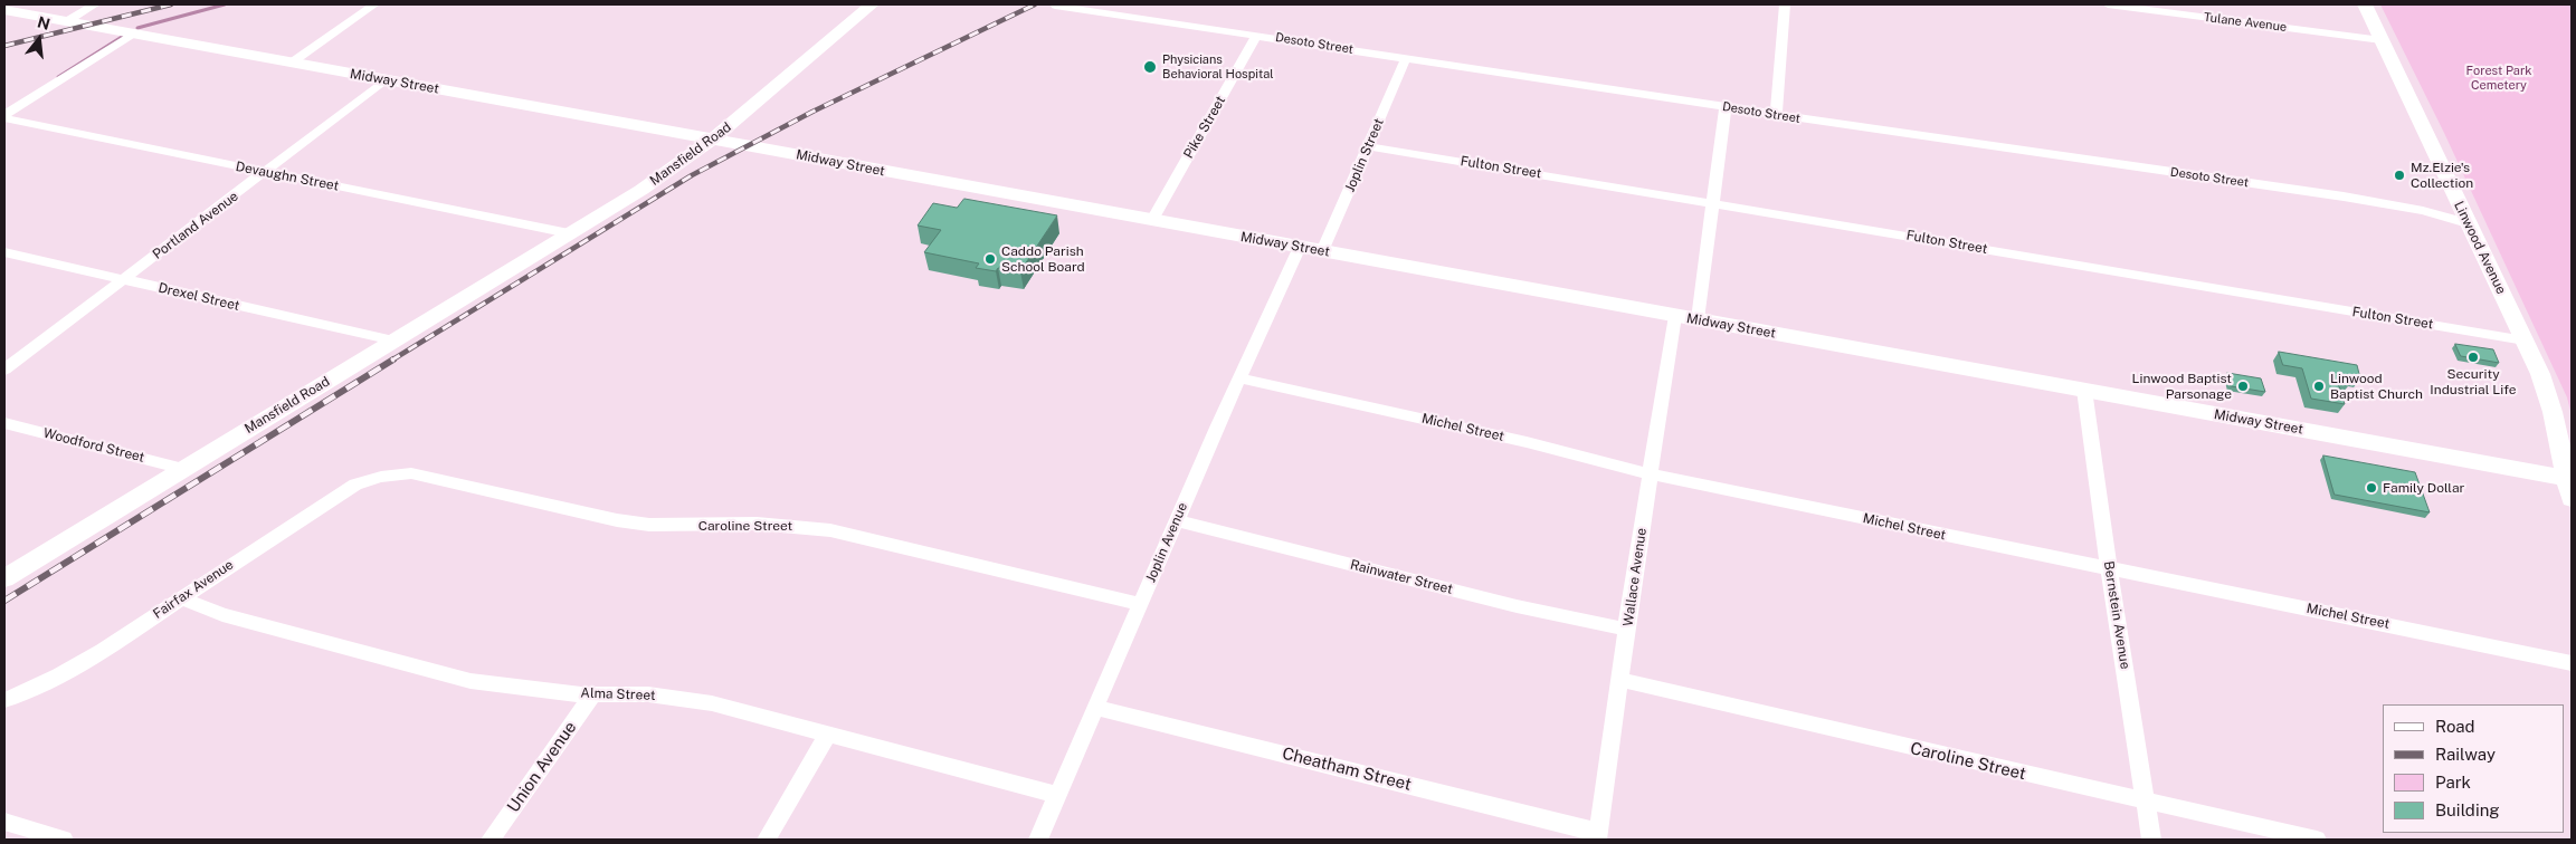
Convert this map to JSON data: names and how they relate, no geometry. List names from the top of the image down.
{
  "streets": {
    "street": [
      "Tulane Avenue",
      "Desoto Street",
      "Midway Street",
      "Pike Street",
      "Mansfield Road",
      "Joplin Street",
      "Fulton Street",
      "Devaughn Street",
      "Portland Avenue",
      "Linwood Avenue",
      "Drexel Street",
      "Michel Street",
      "Woodford Street",
      "Caroline Street",
      "Joplin Avenue",
      "Rainwater Street",
      "Wallace Avenue",
      "Fairfax Avenue",
      "Bernstein Avenue",
      "Alma Street",
      "Union Avenue",
      "Cheatham Street"
    ]
  },
  "crossings": [
    ["Tulane Avenue", "Linwood Avenue"],
    ["Desoto Street", "Pike Street"],
    ["Desoto Street", "Joplin Street"],
    ["Desoto Street", "Linwood Avenue"],
    ["Midway Street", "Pike Street"],
    ["Midway Street", "Mansfield Road"],
    ["Midway Street", "Joplin Street"],
    ["Midway Street", "Portland Avenue"],
    ["Midway Street", "Linwood Avenue"],
    ["Midway Street", "Joplin Avenue"],
    ["Midway Street", "Wallace Avenue"],
    ["Midway Street", "Bernstein Avenue"],
    ["Mansfield Road", "Devaughn Street"],
    ["Mansfield Road", "Drexel Street"],
    ["Mansfield Road", "Woodford Street"],
    ["Joplin Street", "Fulton Street"],
    ["Fulton Street", "Linwood Avenue"],
    ["Devaughn Street", "Portland Avenue"],
    ["Portland Avenue", "Drexel Street"],
    ["Michel Street", "Joplin Avenue"],
    ["Michel Street", "Wallace Avenue"],
    ["Michel Street", "Bernstein Avenue"],
    ["Caroline Street", "Joplin Avenue"],
    ["Caroline Street", "Wallace Avenue"],
    ["Caroline Street", "Fairfax Avenue"],
    ["Caroline Street", "Bernstein Avenue"],
    ["Joplin Avenue", "Rainwater Street"],
    ["Joplin Avenue", "Alma Street"],
    ["Joplin Avenue", "Cheatham Street"],
    ["Rainwater Street", "Wallace Avenue"],
    ["Wallace Avenue", "Cheatham Street"],
    ["Fairfax Avenue", "Alma Street"],
    ["Alma Street", "Union Avenue"]
  ],
  "parks": ["Forest Park Cemetery"],
  "places": [
    "Physicians Behavioral Hospital",
    "Mz.Elzie's Collection",
    "Caddo Parish School Board",
    "Security Industrial Life",
    "Linwood Baptist Parsonage",
    "Linwood Baptist Church",
    "Family Dollar"
  ],
  "legend": [
    "Road",
    "Railway",
    "Park",
    "Building"
  ],
  "north": "top"
}
